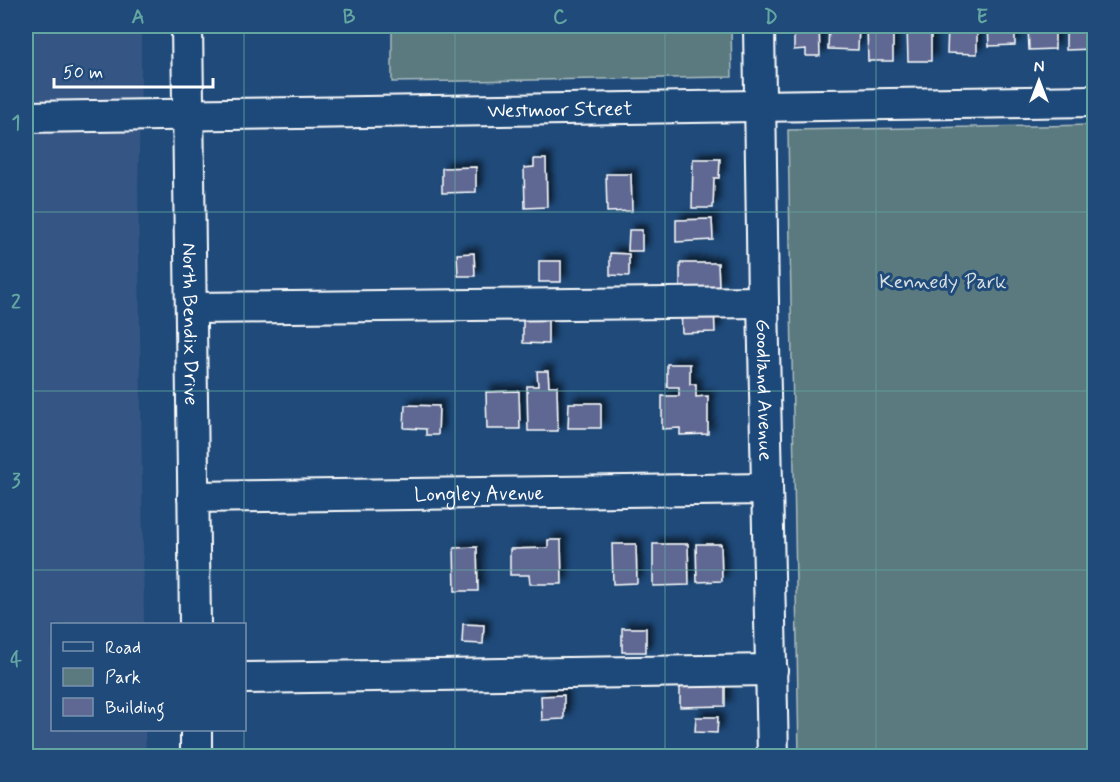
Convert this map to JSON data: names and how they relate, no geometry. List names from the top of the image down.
{
  "streets": {
    "street": [
      "Westmoor Street",
      "North Bendix Drive",
      "Goodland Avenue",
      "Longley Avenue"
    ]
  },
  "crossings": [
    ["Westmoor Street", "North Bendix Drive"],
    ["Westmoor Street", "Goodland Avenue"],
    ["North Bendix Drive", "Longley Avenue"],
    ["Goodland Avenue", "Longley Avenue"]
  ],
  "parks": ["Kennedy Park"],
  "legend": ["Road", "Park", "Building"],
  "scale_bar": "50 m",
  "north": "top",
  "grid": {
    "columns": [
      "A",
      "B",
      "C",
      "D",
      "E"
    ],
    "rows": [
      "1",
      "2",
      "3",
      "4"
    ]
  }
}
